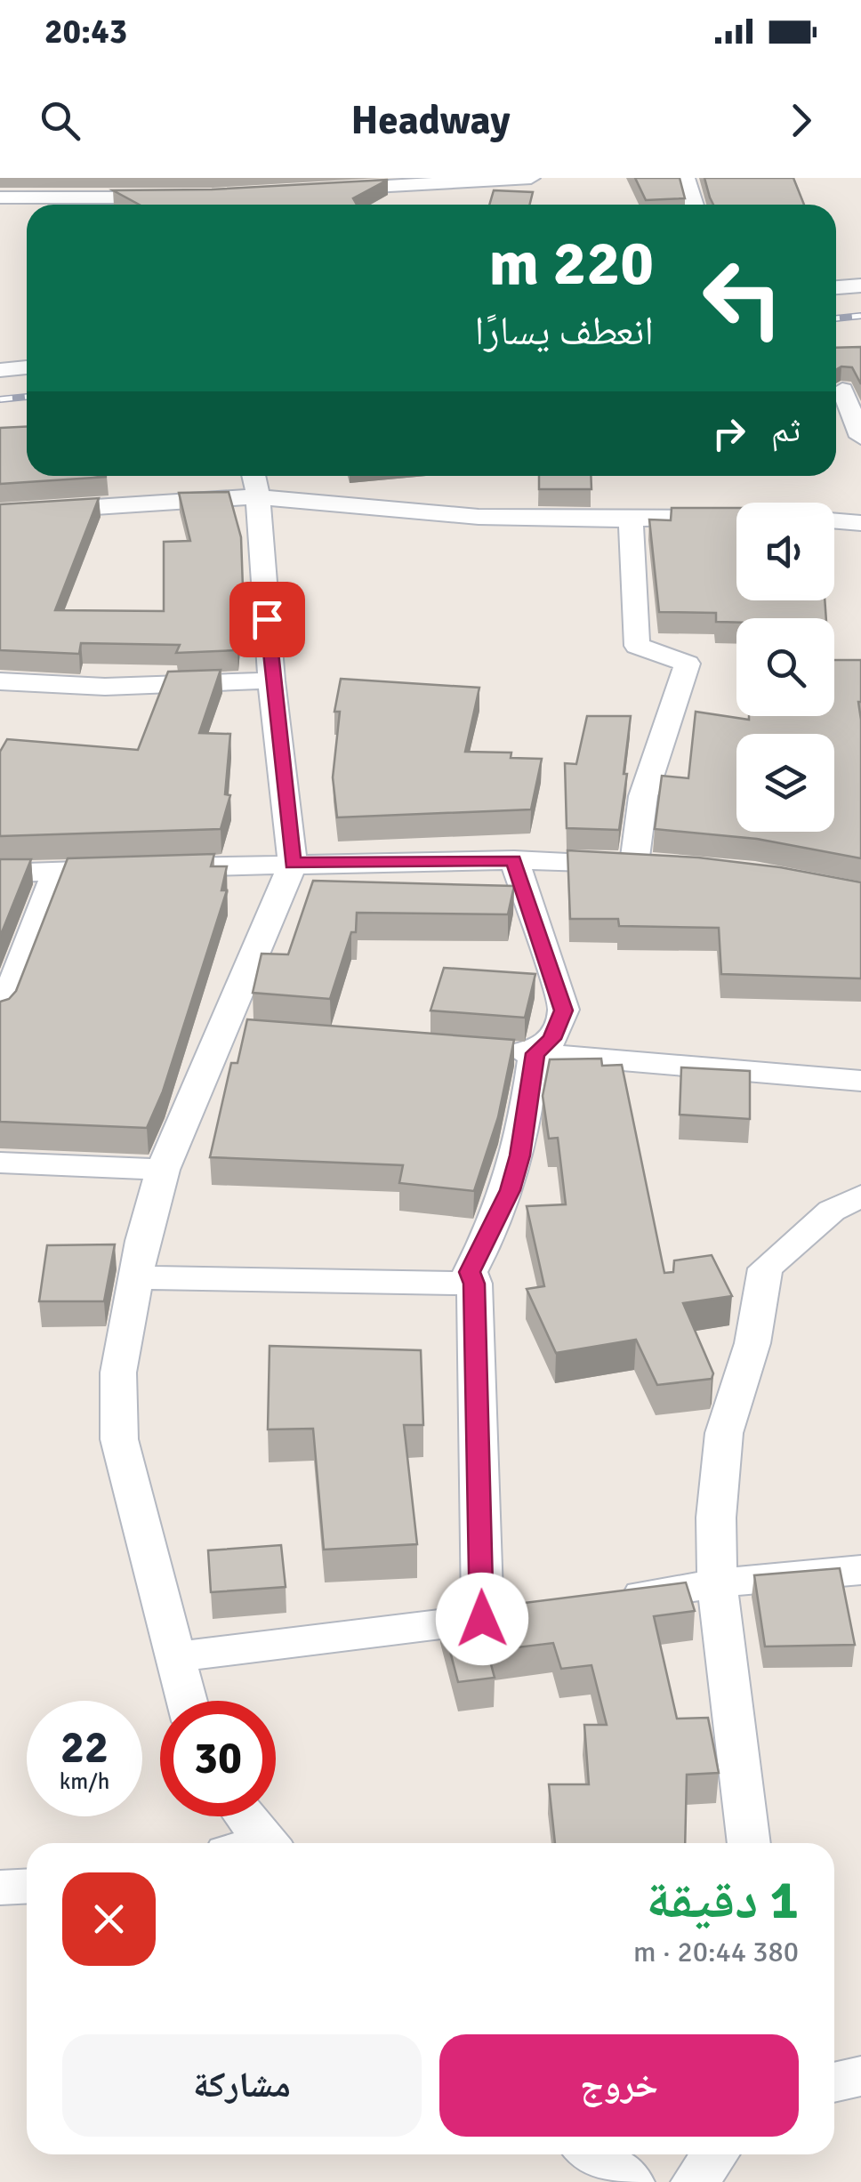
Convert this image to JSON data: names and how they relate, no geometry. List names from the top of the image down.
{
  "page": {
    "status": "20:43",
    "header": "Headway",
    "turn": ["220 m", "انعطف يسارًا"],
    "then": "ثم",
    "speed": "22 km/h",
    "limit": "30",
    "heading": ["1 دقيقة", "380 m · 20:44"],
    "buttons": ["خروج", "مشاركة"]
  }
}
